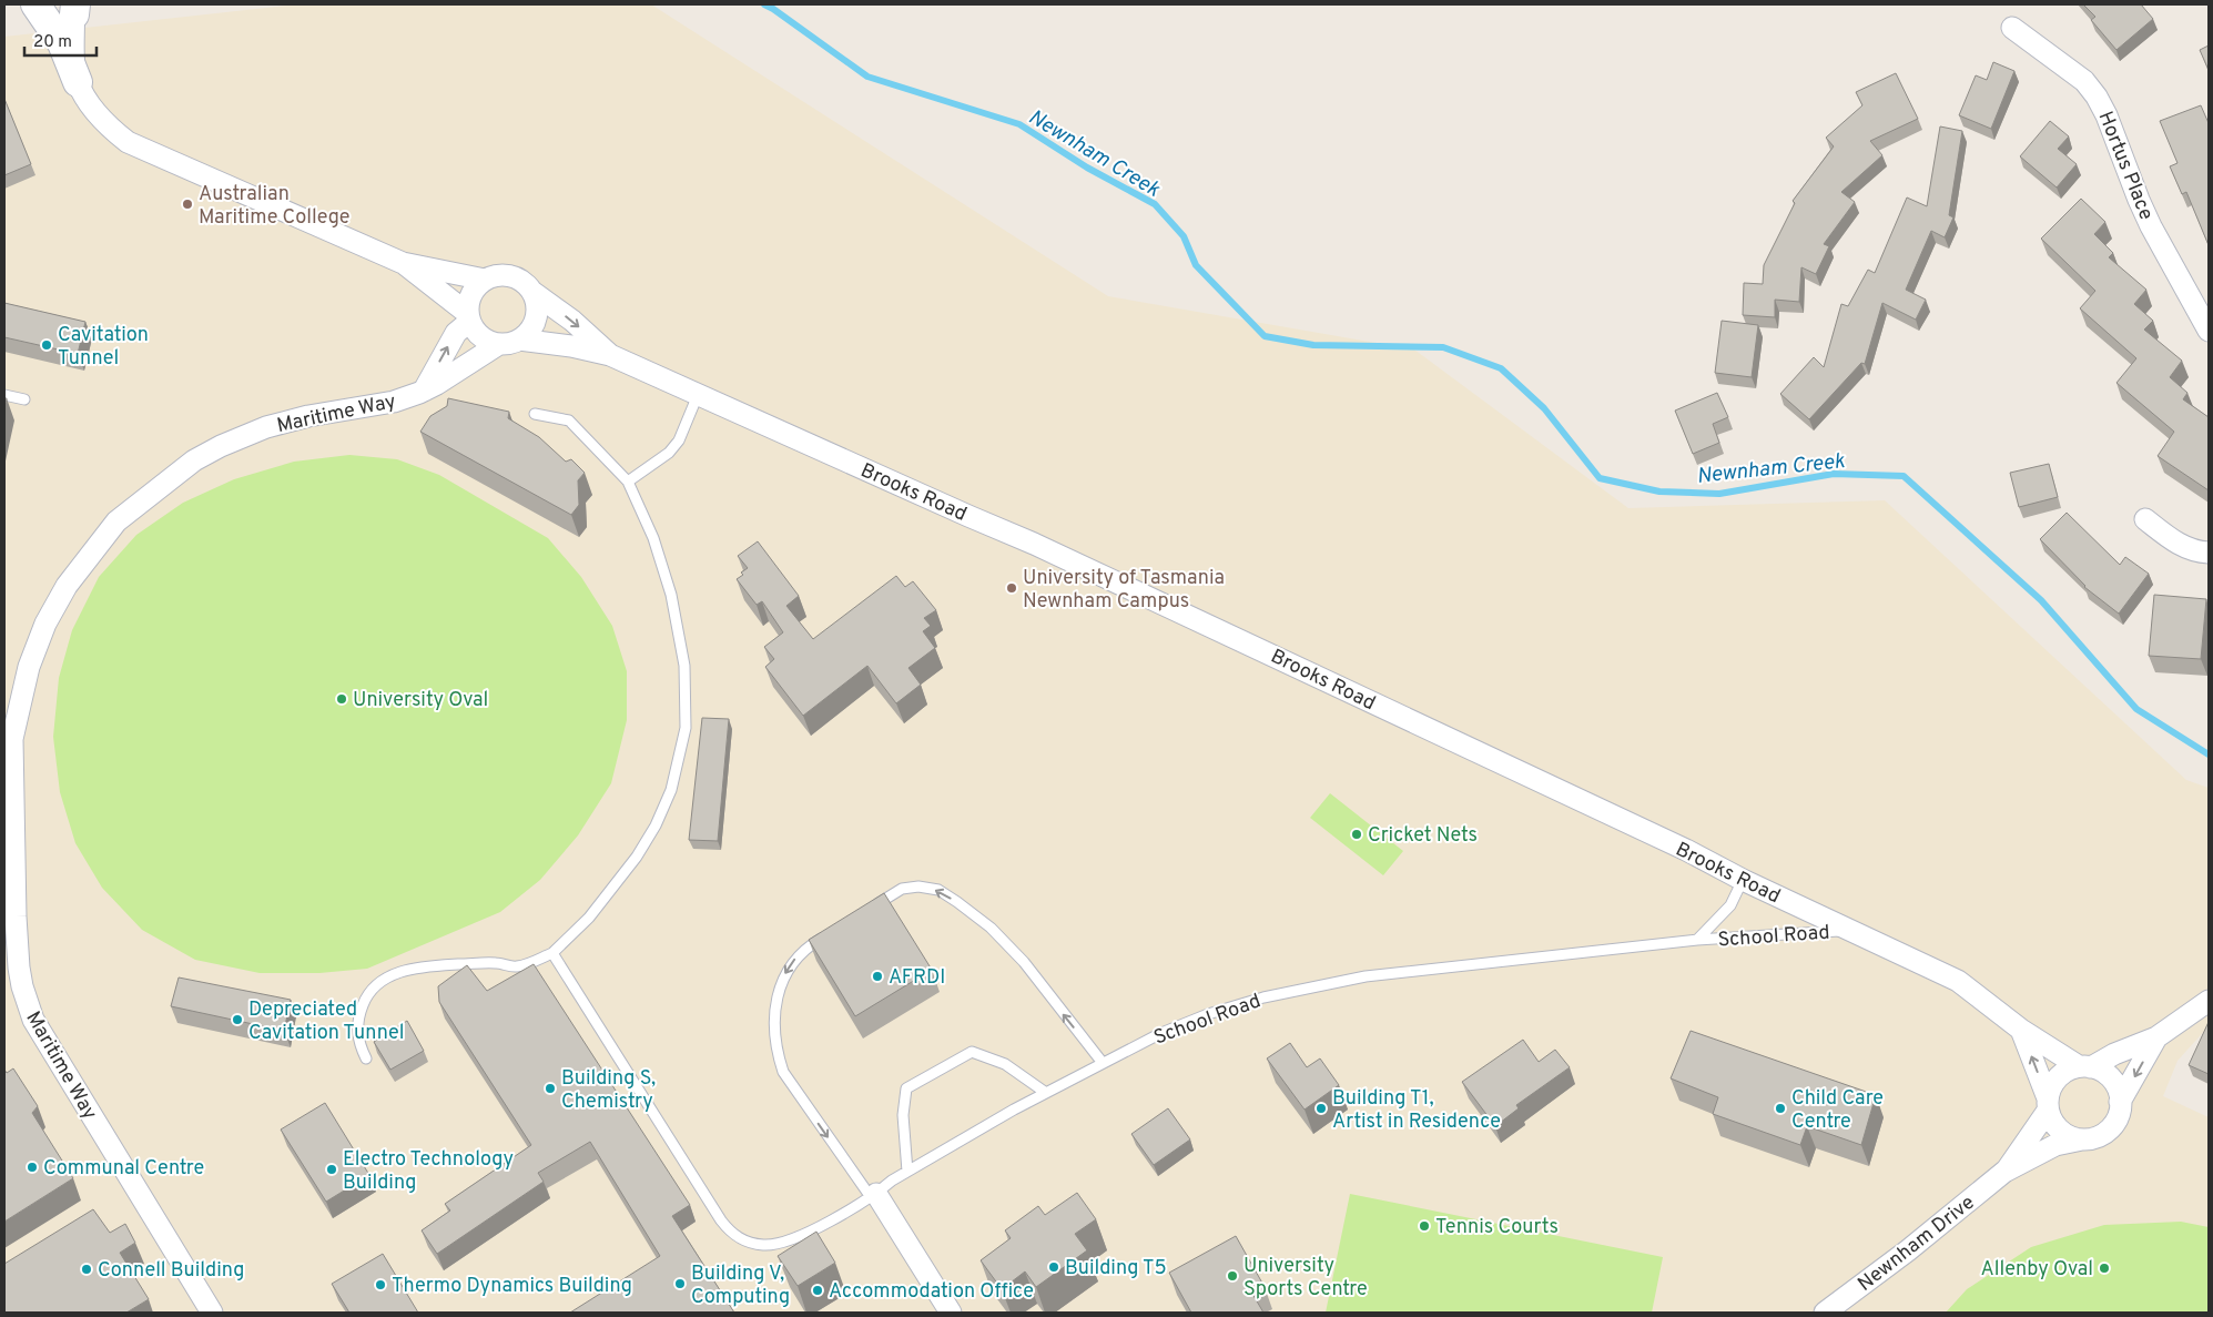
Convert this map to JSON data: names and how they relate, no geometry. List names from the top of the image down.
{
  "streets": {
    "street": [
      "Hortus Place",
      "Maritime Way",
      "Brooks Road",
      "Newnham Drive"
    ],
    "lane": ["School Road"]
  },
  "crossings": [
    ["Maritime Way", "Brooks Road"],
    ["Brooks Road", "School Road"],
    ["Brooks Road", "Newnham Drive"]
  ],
  "water": ["Newnham Creek"],
  "places": [
    "Australian Maritime College",
    "Cavitation Tunnel",
    "University of Tasmania Newnham Campus",
    "University Oval",
    "Cricket Nets",
    "AFRDI",
    "Depreciated Cavitation Tunnel",
    "Building S, Chemistry",
    "Building T1, Artist in Residence",
    "Child Care Centre",
    "Communal Centre",
    "Electro Technology Building",
    "Tennis Courts",
    "Building T5",
    "Allenby Oval",
    "Connell Building",
    "University Sports Centre",
    "Building V, Computing",
    "Thermo Dynamics Building",
    "Accommodation Office"
  ],
  "scale_bar": "20 m"
}
